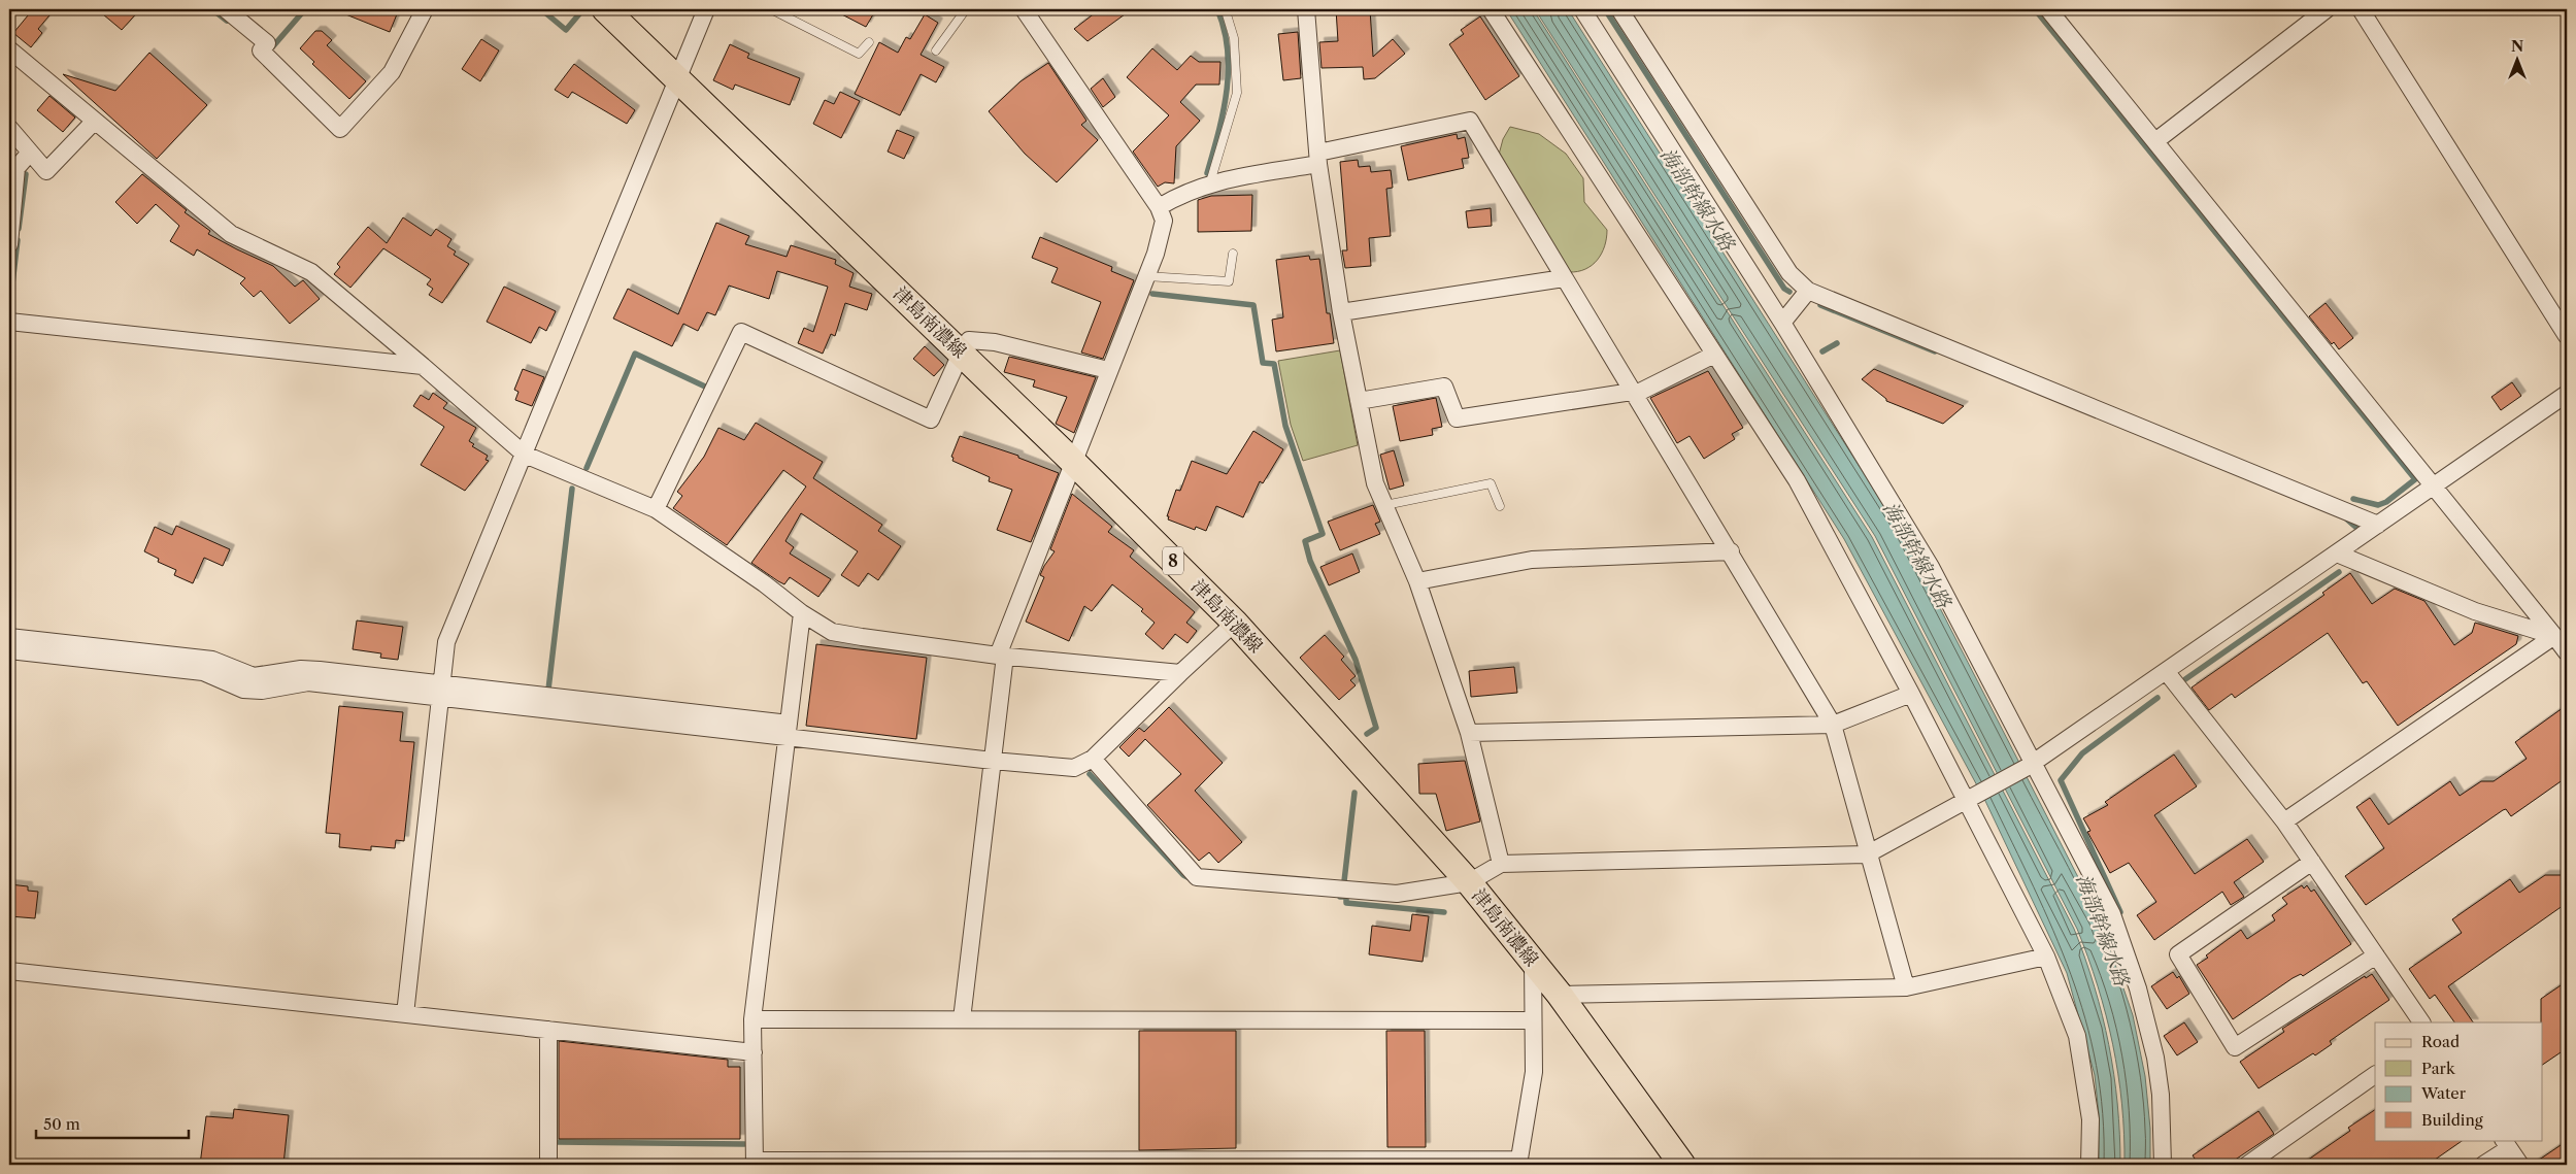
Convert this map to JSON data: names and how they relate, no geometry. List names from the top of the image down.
{
  "streets": {
    "main road": ["津島南濃線", "8"]
  },
  "water": ["海部幹線水路"],
  "legend": [
    "Road",
    "Park",
    "Water",
    "Building"
  ],
  "scale_bar": "50 m",
  "north": "top"
}
